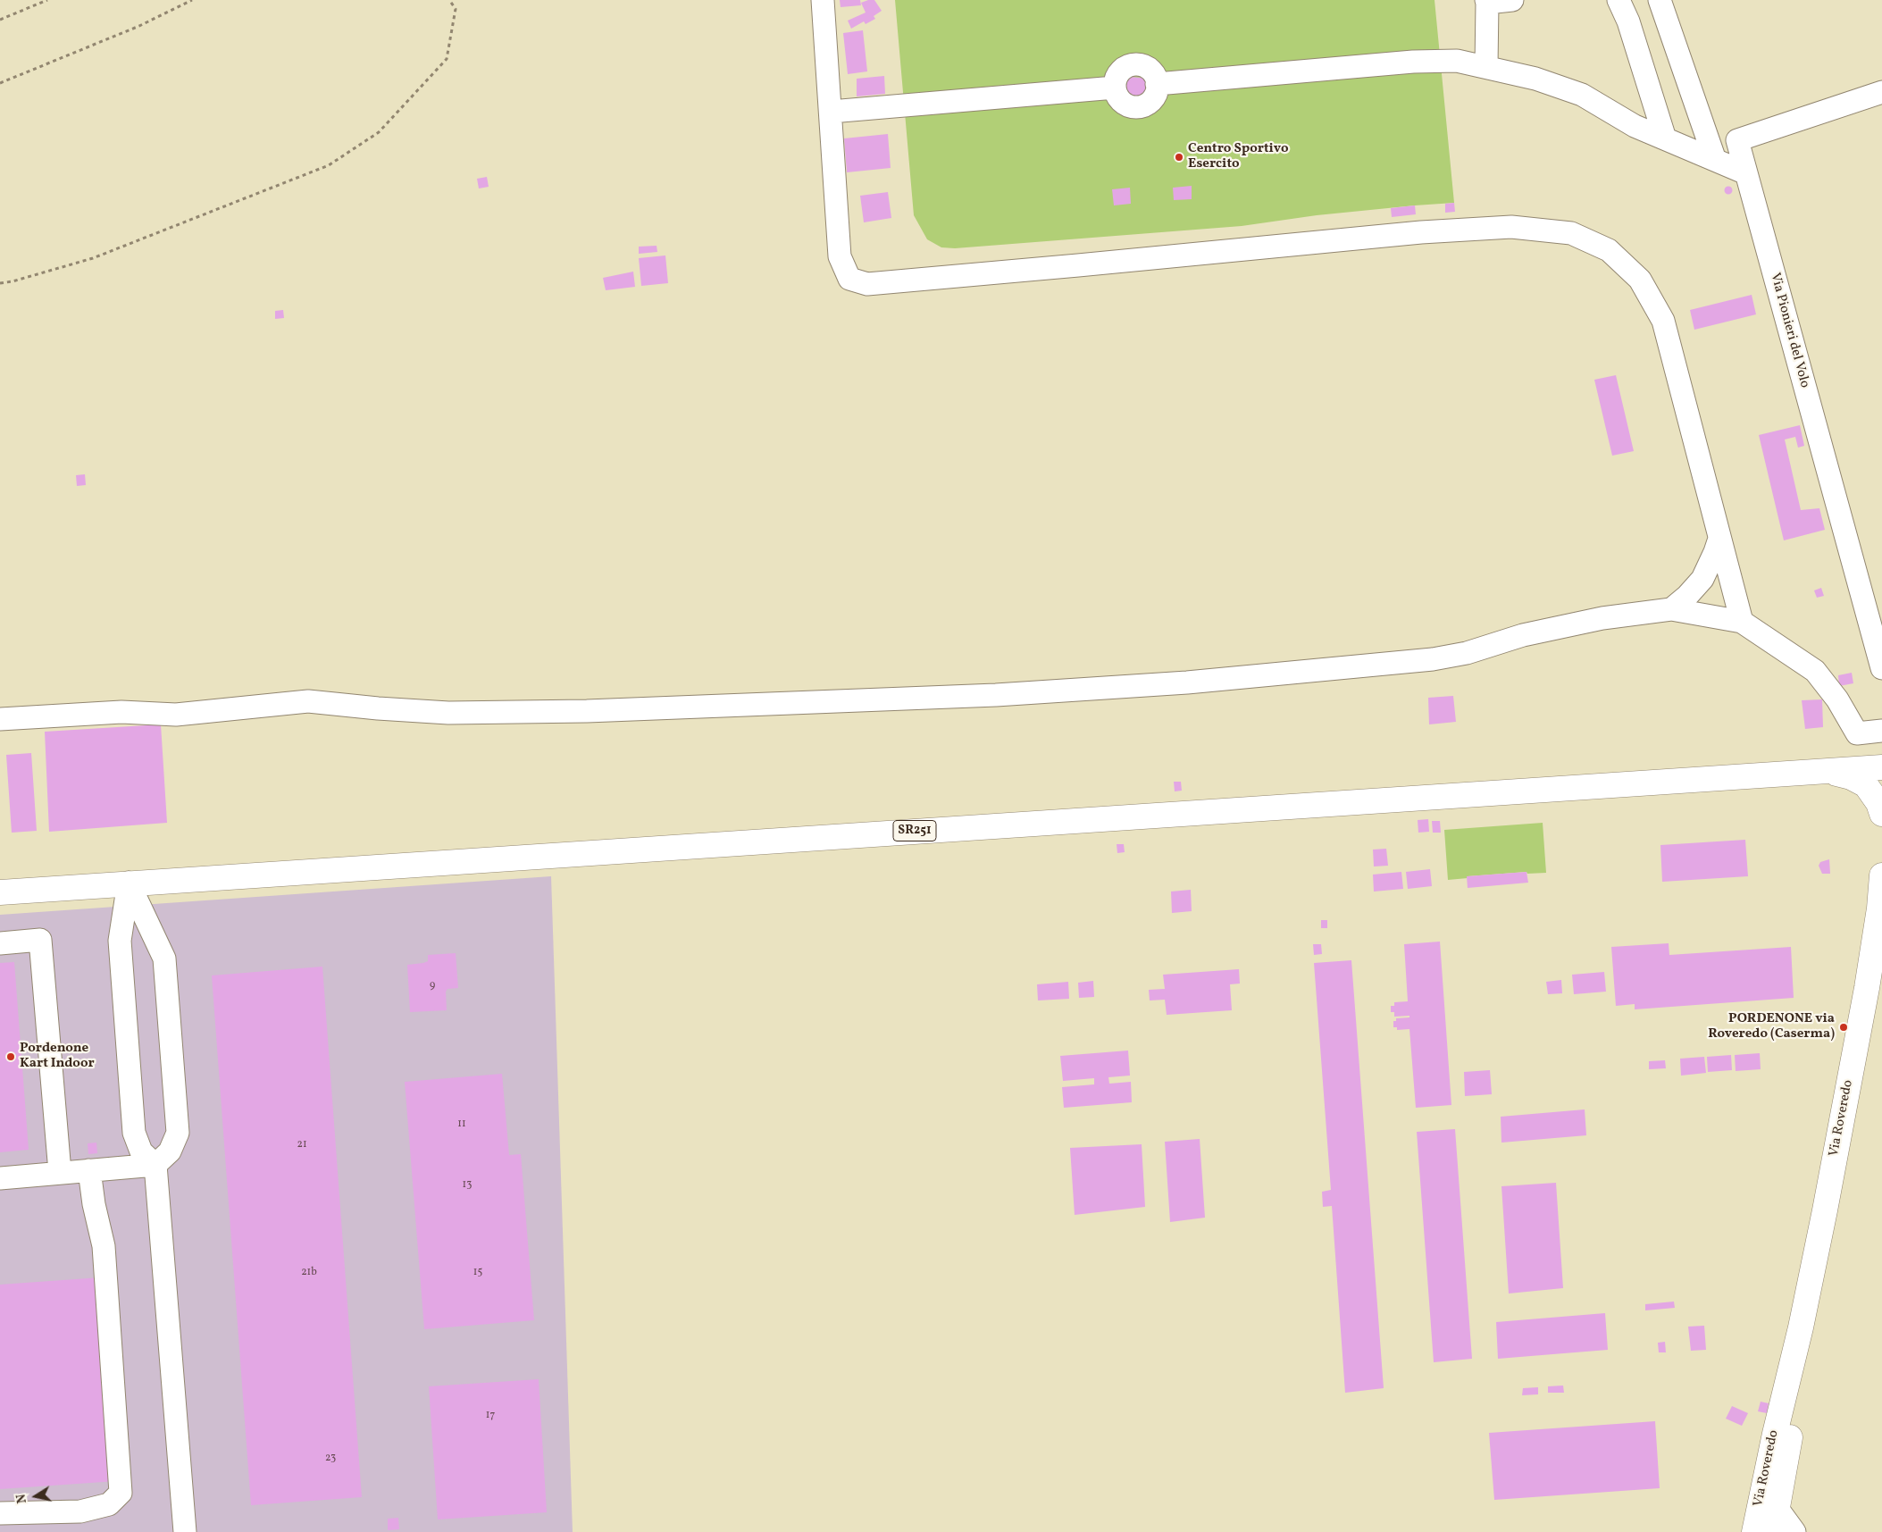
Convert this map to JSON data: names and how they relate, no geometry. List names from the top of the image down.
{
  "streets": {
    "main road": ["SR251", "Via Roveredo"],
    "street": ["Via Pionieri del Volo"]
  },
  "places": ["Centro Sportivo Esercito", "PORDENONE via Roveredo (Caserma)", "Pordenone Kart Indoor"],
  "house_numbers": [
    "9",
    "11",
    "21",
    "13",
    "21b",
    "15",
    "17",
    "23"
  ],
  "north": "left"
}
